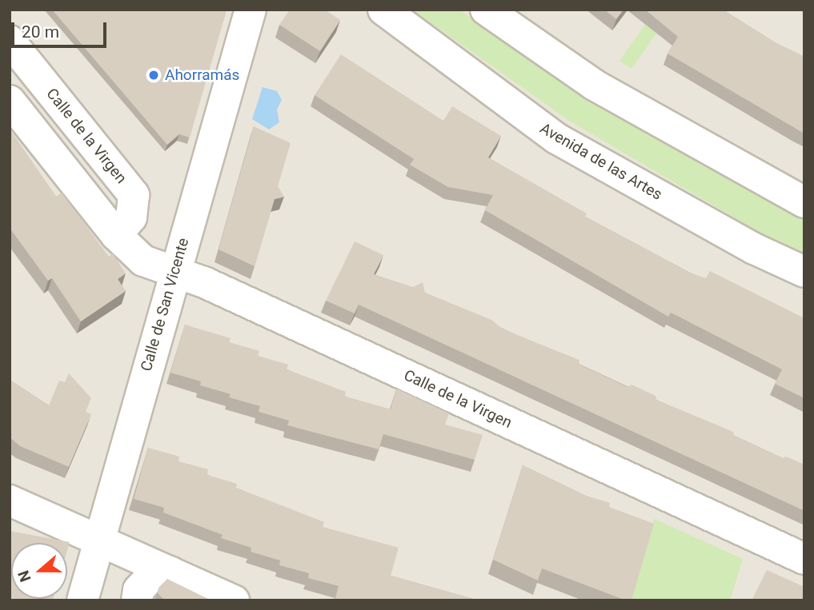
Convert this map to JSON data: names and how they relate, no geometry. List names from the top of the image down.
{
  "streets": {
    "street": ["Calle de la Virgen", "Avenida de las Artes", "Calle de San Vicente"]
  },
  "crossings": [
    ["Calle de la Virgen", "Calle de San Vicente"]
  ],
  "places": ["Ahorramás"],
  "scale_bar": "20 m",
  "north": "left"
}
